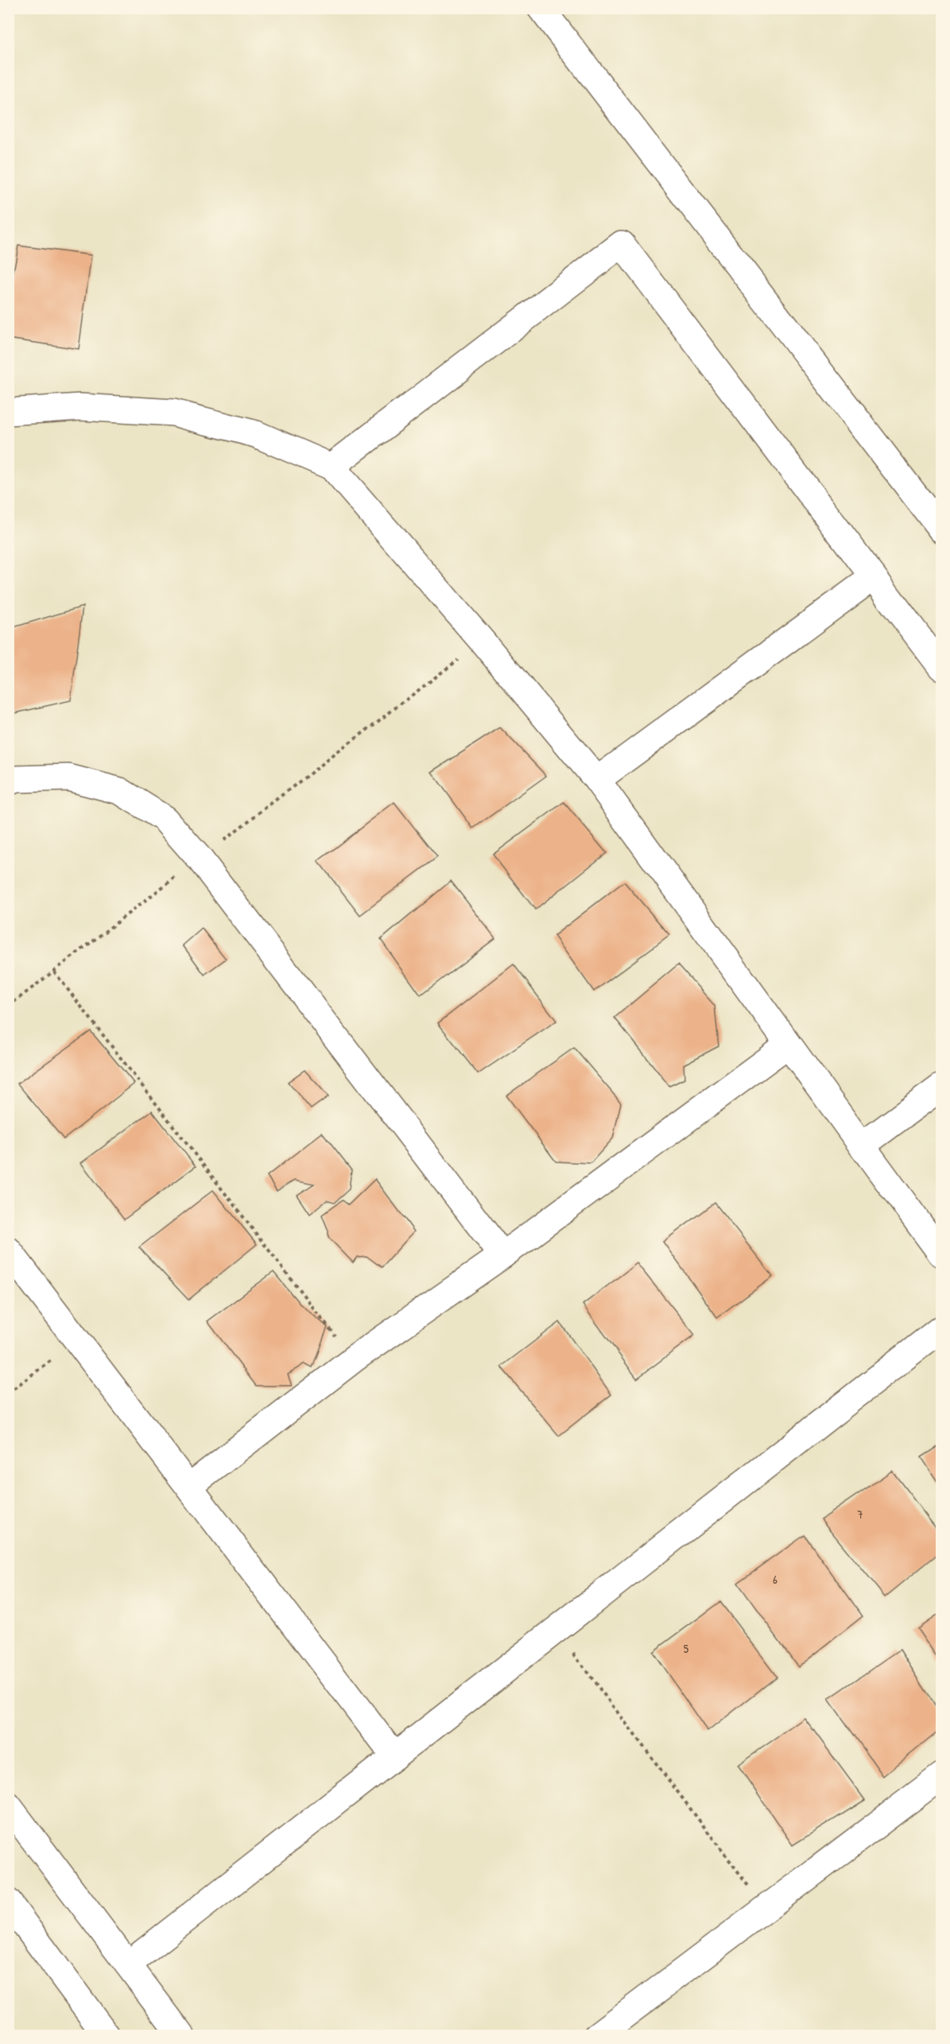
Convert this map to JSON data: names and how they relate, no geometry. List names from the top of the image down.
{
  "house_numbers": ["7", "6", "5"]
}
